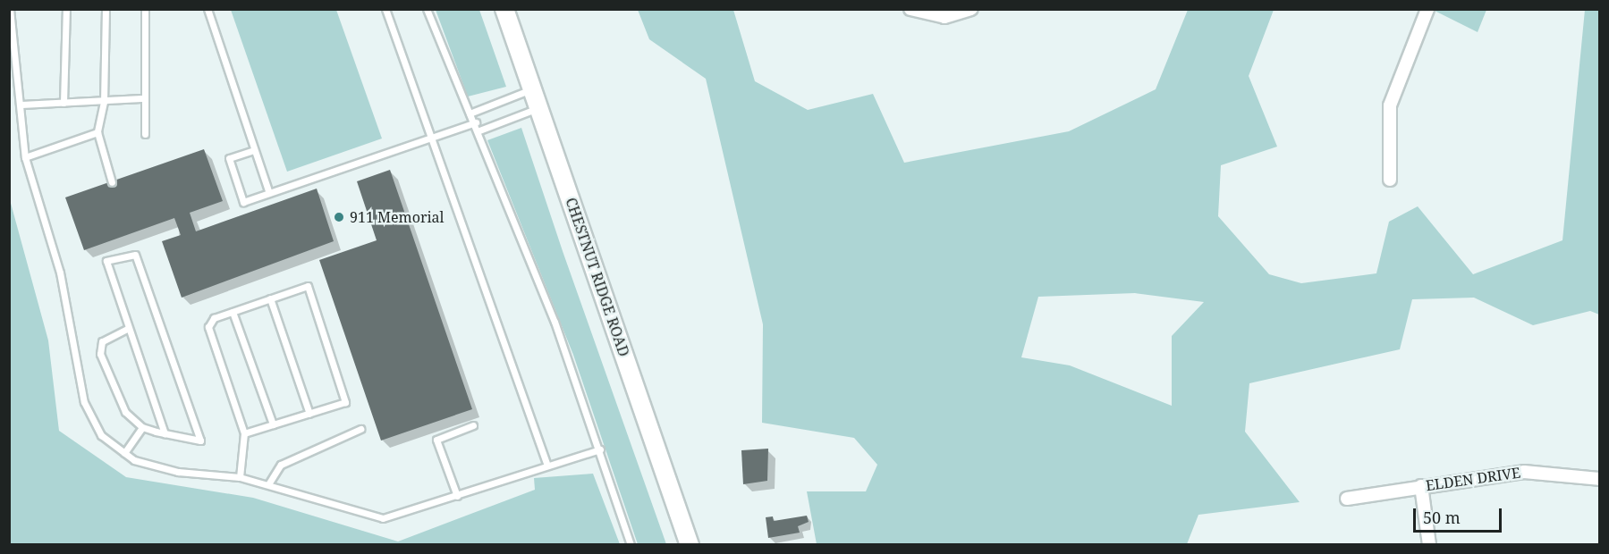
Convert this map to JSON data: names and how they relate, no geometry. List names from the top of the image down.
{
  "streets": {
    "street": ["CHESTNUT RIDGE ROAD", "ELDEN DRIVE"]
  },
  "places": ["911 Memorial"],
  "scale_bar": "50 m"
}
